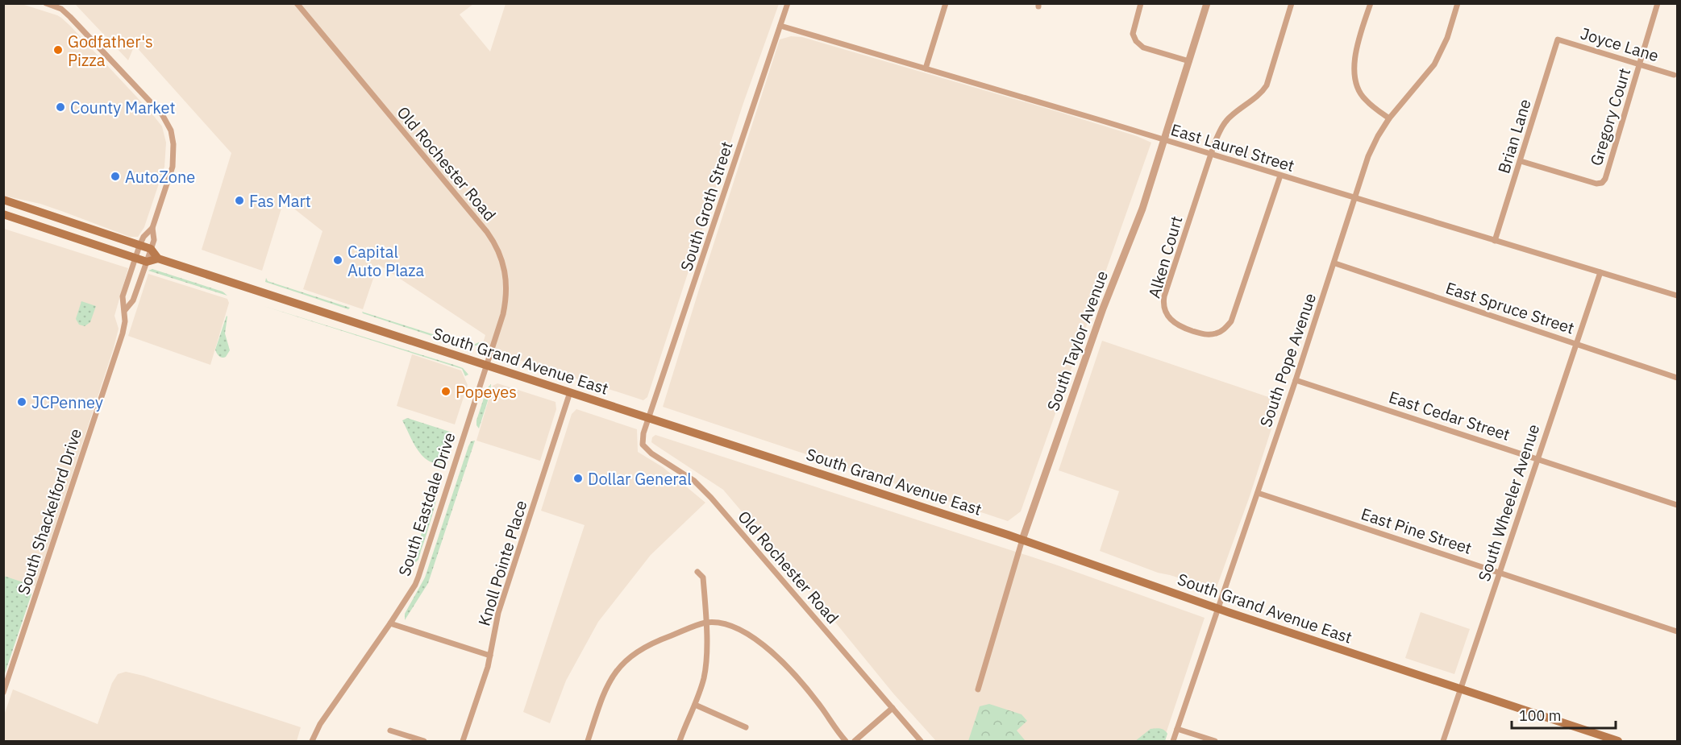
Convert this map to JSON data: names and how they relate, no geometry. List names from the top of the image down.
{
  "streets": {
    "main road": ["South Grand Avenue East"],
    "street": [
      "Joyce Lane",
      "Gregory Court",
      "Brian Lane",
      "East Laurel Street",
      "Old Rochester Road",
      "South Groth Street",
      "Alken Court",
      "East Spruce Street",
      "South Taylor Avenue",
      "South Pope Avenue",
      "East Cedar Street",
      "South Wheeler Avenue",
      "South Eastdale Drive",
      "South Shackelford Drive",
      "East Pine Street",
      "Knoll Pointe Place"
    ]
  },
  "crossings": [
    ["Joyce Lane", "Gregory Court"],
    ["Joyce Lane", "Brian Lane"],
    ["Gregory Court", "Brian Lane"],
    ["Brian Lane", "East Laurel Street"],
    ["East Laurel Street", "South Groth Street"],
    ["East Laurel Street", "Alken Court"],
    ["East Laurel Street", "South Taylor Avenue"],
    ["East Laurel Street", "South Pope Avenue"],
    ["East Laurel Street", "South Wheeler Avenue"],
    ["Old Rochester Road", "South Groth Street"],
    ["Old Rochester Road", "South Grand Avenue East"],
    ["Old Rochester Road", "South Eastdale Drive"],
    ["South Groth Street", "South Grand Avenue East"],
    ["East Spruce Street", "South Pope Avenue"],
    ["East Spruce Street", "South Wheeler Avenue"],
    ["South Taylor Avenue", "South Grand Avenue East"],
    ["South Pope Avenue", "South Grand Avenue East"],
    ["South Pope Avenue", "East Cedar Street"],
    ["South Pope Avenue", "East Pine Street"],
    ["South Grand Avenue East", "South Wheeler Avenue"],
    ["South Grand Avenue East", "South Eastdale Drive"],
    ["South Grand Avenue East", "Knoll Pointe Place"],
    ["East Cedar Street", "South Wheeler Avenue"],
    ["South Wheeler Avenue", "East Pine Street"]
  ],
  "places": [
    "Godfather's Pizza",
    "County Market",
    "AutoZone",
    "Fas Mart",
    "Capital Auto Plaza",
    "Popeyes",
    "JCPenney",
    "Dollar General"
  ],
  "scale_bar": "100 m"
}
